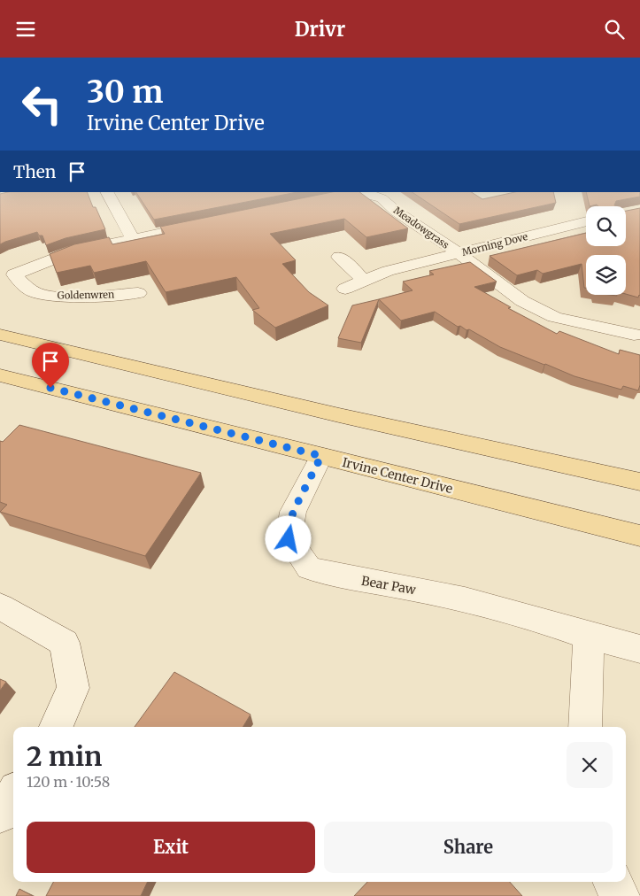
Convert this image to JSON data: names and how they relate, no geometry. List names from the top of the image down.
{
  "streets": {
    "main road": ["Irvine Center Drive"],
    "street": [
      "Meadowgrass",
      "Morning Dove",
      "Goldenwren",
      "Bear Paw"
    ]
  },
  "crossings": [
    ["Meadowgrass", "Morning Dove"],
    ["Irvine Center Drive", "Bear Paw"]
  ],
  "page": {
    "header": "Drivr",
    "turn": ["30 m", "Irvine Center Drive"],
    "then": "Then",
    "heading": ["2 min", "120 m · 10:58"],
    "buttons": ["Exit", "Share"]
  }
}
